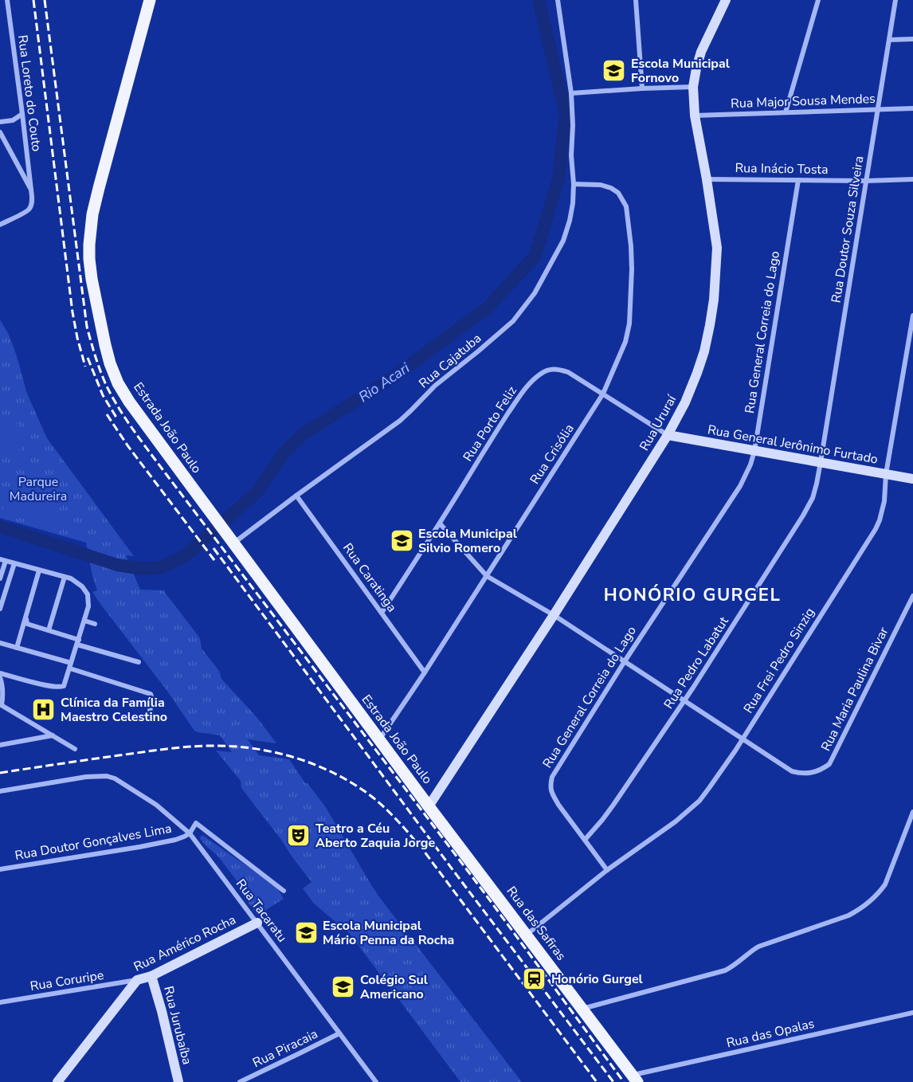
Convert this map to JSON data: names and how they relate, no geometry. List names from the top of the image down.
{
  "streets": {
    "main road": ["Estrada João Paulo", "Rua das Safiras"],
    "street": [
      "Rua Loreto do Couto",
      "Rua Major Sousa Mendes",
      "Rua Inácio Tosta",
      "Rua Doutor Souza Silveira",
      "Rua General Correia do Lago",
      "Rua Cajatuba",
      "Rua Ururaí",
      "Rua Porto Feliz",
      "Rua General Jerônimo Furtado",
      "Rua Crisólia",
      "Rua Caratinga",
      "Rua Frei Pedro Sinzig",
      "Rua Pedro Labatut",
      "Rua Maria Paulina Bivar",
      "Rua Doutor Gonçalves Lima",
      "Rua Tacaratu",
      "Rua Américo Rocha",
      "Rua Coruripe",
      "Rua Jurubaíba",
      "Rua das Opalas",
      "Rua Piracaia"
    ]
  },
  "crossings": [
    ["Rua Major Sousa Mendes", "Rua Doutor Souza Silveira"],
    ["Rua Major Sousa Mendes", "Rua Ururaí"],
    ["Rua Inácio Tosta", "Rua Doutor Souza Silveira"],
    ["Rua Inácio Tosta", "Rua General Correia do Lago"],
    ["Rua Inácio Tosta", "Rua Ururaí"],
    ["Rua Doutor Souza Silveira", "Rua General Jerônimo Furtado"],
    ["Rua Doutor Souza Silveira", "Rua Pedro Labatut"],
    ["Rua General Correia do Lago", "Rua General Jerônimo Furtado"],
    ["Rua General Correia do Lago", "Rua Frei Pedro Sinzig"],
    ["Rua General Correia do Lago", "Rua Pedro Labatut"],
    ["Rua Cajatuba", "Estrada João Paulo"],
    ["Rua Cajatuba", "Rua Crisólia"],
    ["Rua Cajatuba", "Rua Caratinga"],
    ["Rua Ururaí", "Rua Porto Feliz"],
    ["Rua Ururaí", "Estrada João Paulo"],
    ["Rua Ururaí", "Rua General Jerônimo Furtado"],
    ["Rua Ururaí", "Rua das Safiras"],
    ["Rua Porto Feliz", "Rua General Jerônimo Furtado"],
    ["Rua Porto Feliz", "Rua Crisólia"],
    ["Rua Porto Feliz", "Rua Caratinga"],
    ["Estrada João Paulo", "Rua Crisólia"],
    ["Estrada João Paulo", "Rua das Safiras"],
    ["Rua General Jerônimo Furtado", "Rua Frei Pedro Sinzig"],
    ["Rua General Jerônimo Furtado", "Rua Pedro Labatut"],
    ["Rua Crisólia", "Rua Caratinga"],
    ["Rua Frei Pedro Sinzig", "Rua Maria Paulina Bivar"],
    ["Rua Frei Pedro Sinzig", "Rua das Safiras"],
    ["Rua Doutor Gonçalves Lima", "Rua Tacaratu"],
    ["Rua Tacaratu", "Rua Américo Rocha"],
    ["Rua Tacaratu", "Rua Piracaia"],
    ["Rua das Safiras", "Rua das Opalas"],
    ["Rua Américo Rocha", "Rua Coruripe"],
    ["Rua Américo Rocha", "Rua Jurubaíba"]
  ],
  "districts": ["HONÓRIO GURGEL"],
  "water": ["Rio Acari"],
  "parks": ["Parque Madureira"],
  "places": {
    "school or university": [
      "Escola Municipal Fornovo",
      "Escola Municipal Silvio Romero",
      "Escola Municipal Mário Penna da Rocha",
      "Colégio Sul Americano"
    ],
    "hospital": ["Clínica da Família Maestro Celestino"],
    "theatre": ["Teatro a Céu Aberto Zaquia Jorge"],
    "station": ["Honório Gurgel"]
  }
}
